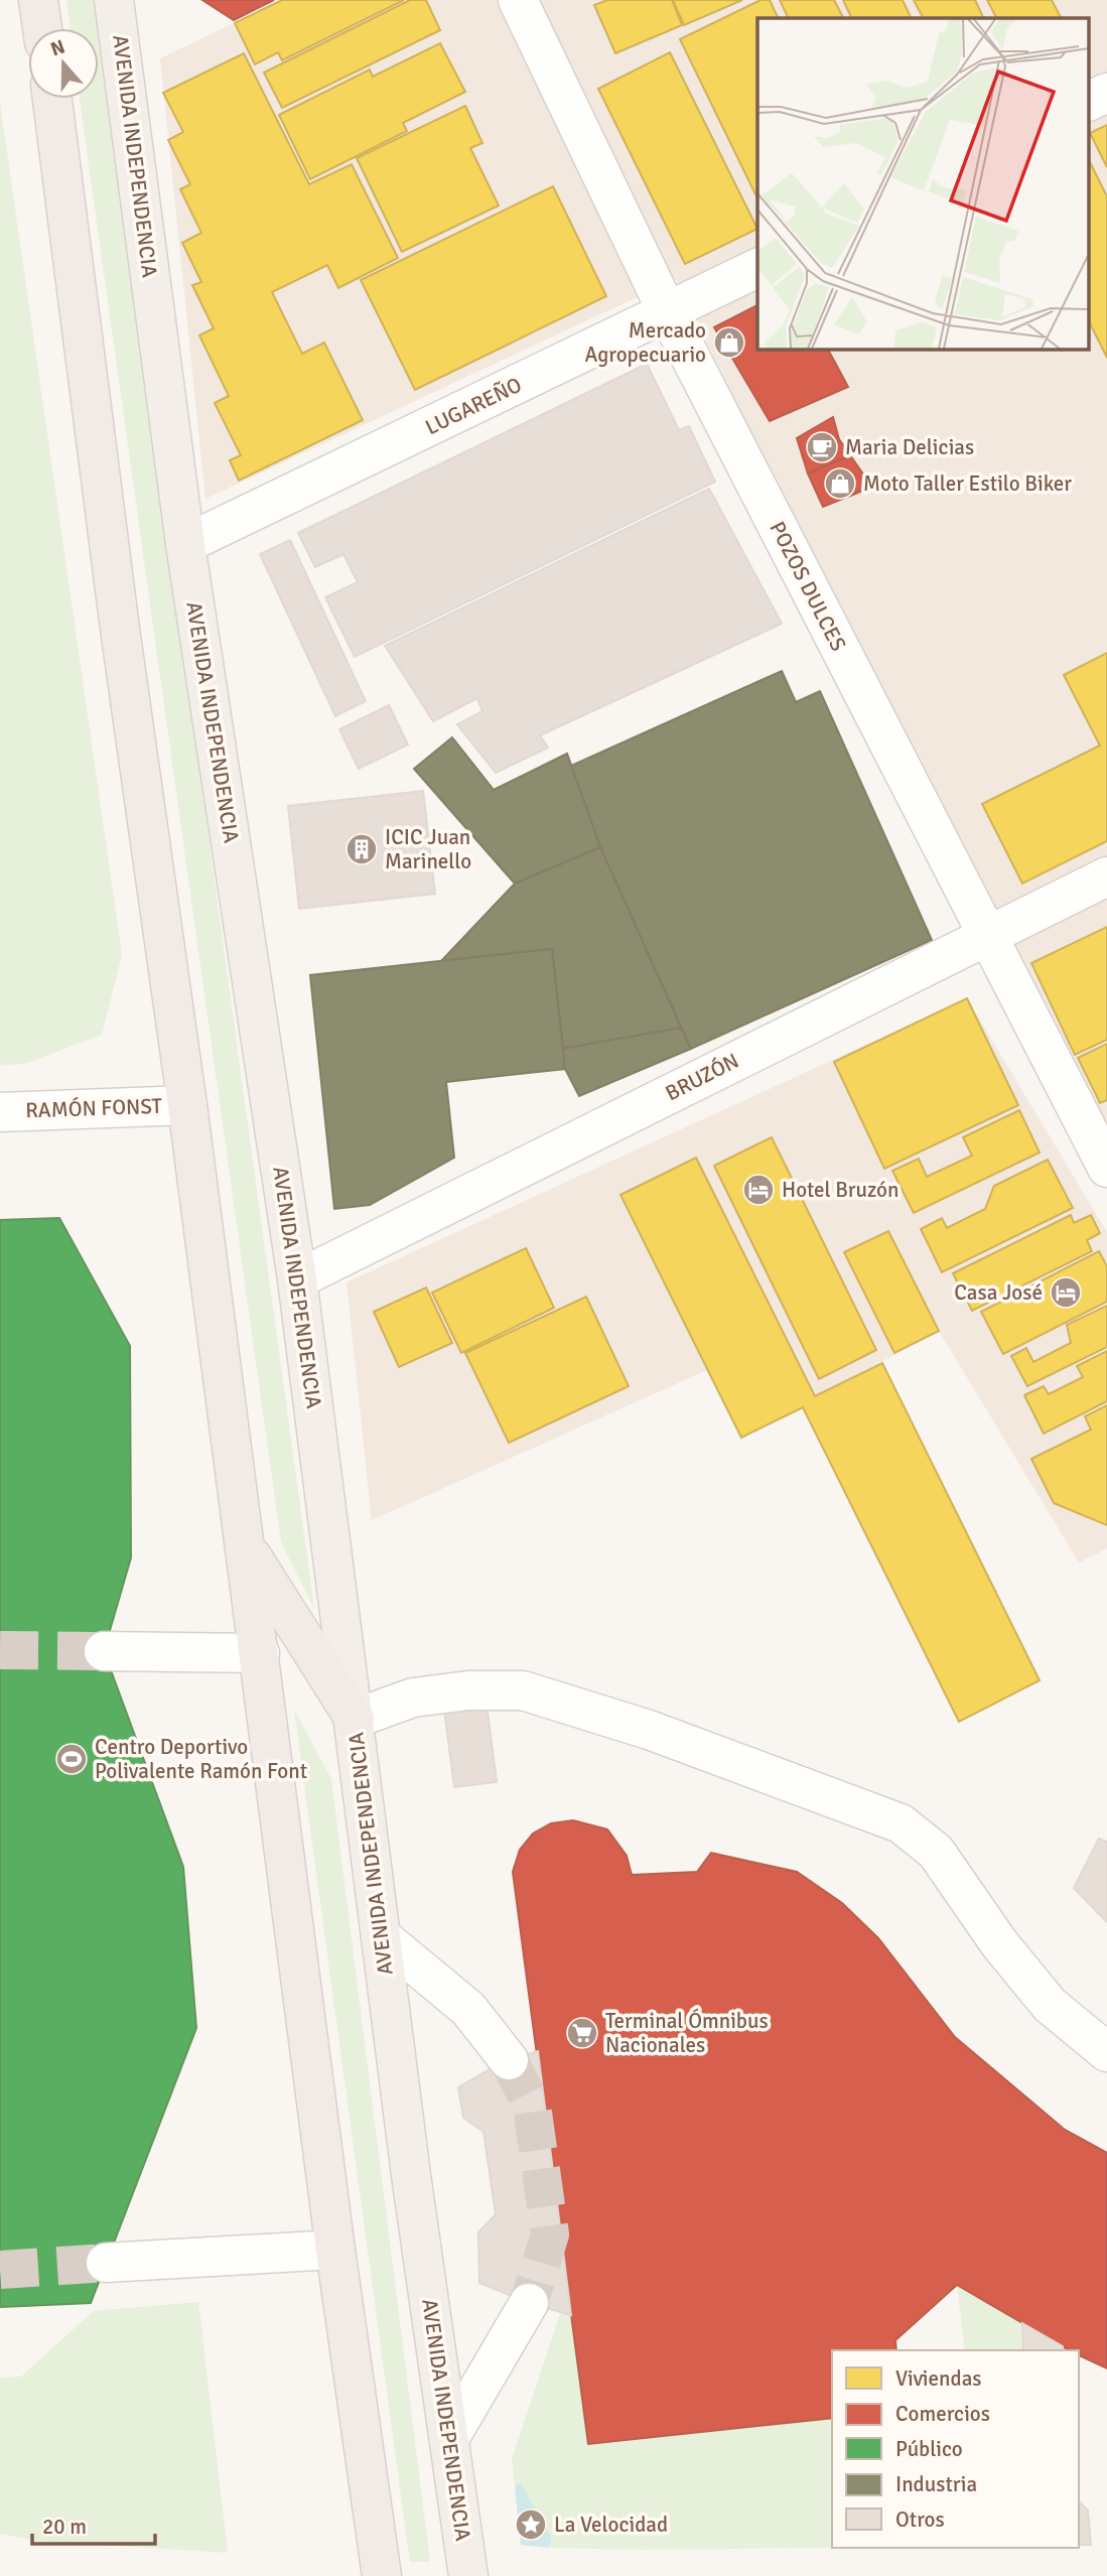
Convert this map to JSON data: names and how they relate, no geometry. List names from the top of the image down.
{
  "streets": {
    "main road": ["AVENIDA INDEPENDENCIA"],
    "street": [
      "LUGAREÑO",
      "POZOS DULCES",
      "BRUZÓN",
      "RAMÓN FONST"
    ]
  },
  "crossings": [
    ["AVENIDA INDEPENDENCIA", "LUGAREÑO"],
    ["AVENIDA INDEPENDENCIA", "BRUZÓN"],
    ["LUGAREÑO", "POZOS DULCES"],
    ["POZOS DULCES", "BRUZÓN"]
  ],
  "places": {
    "shop": ["Mercado Agropecuario", "Moto Taller Estilo Biker"],
    "cafe": ["Maria Delicias"],
    "building": ["ICIC Juan Marinello"],
    "hotel": ["Hotel Bruzón", "Casa José"],
    "sports": ["Centro Deportivo Polivalente Ramón Font"],
    "supermarket": ["Terminal Ómnibus Nacionales"],
    "place": ["La Velocidad"]
  },
  "legend": [
    "Viviendas",
    "Comercios",
    "Público",
    "Industria",
    "Otros"
  ],
  "scale_bar": "20 m",
  "north": "top"
}
